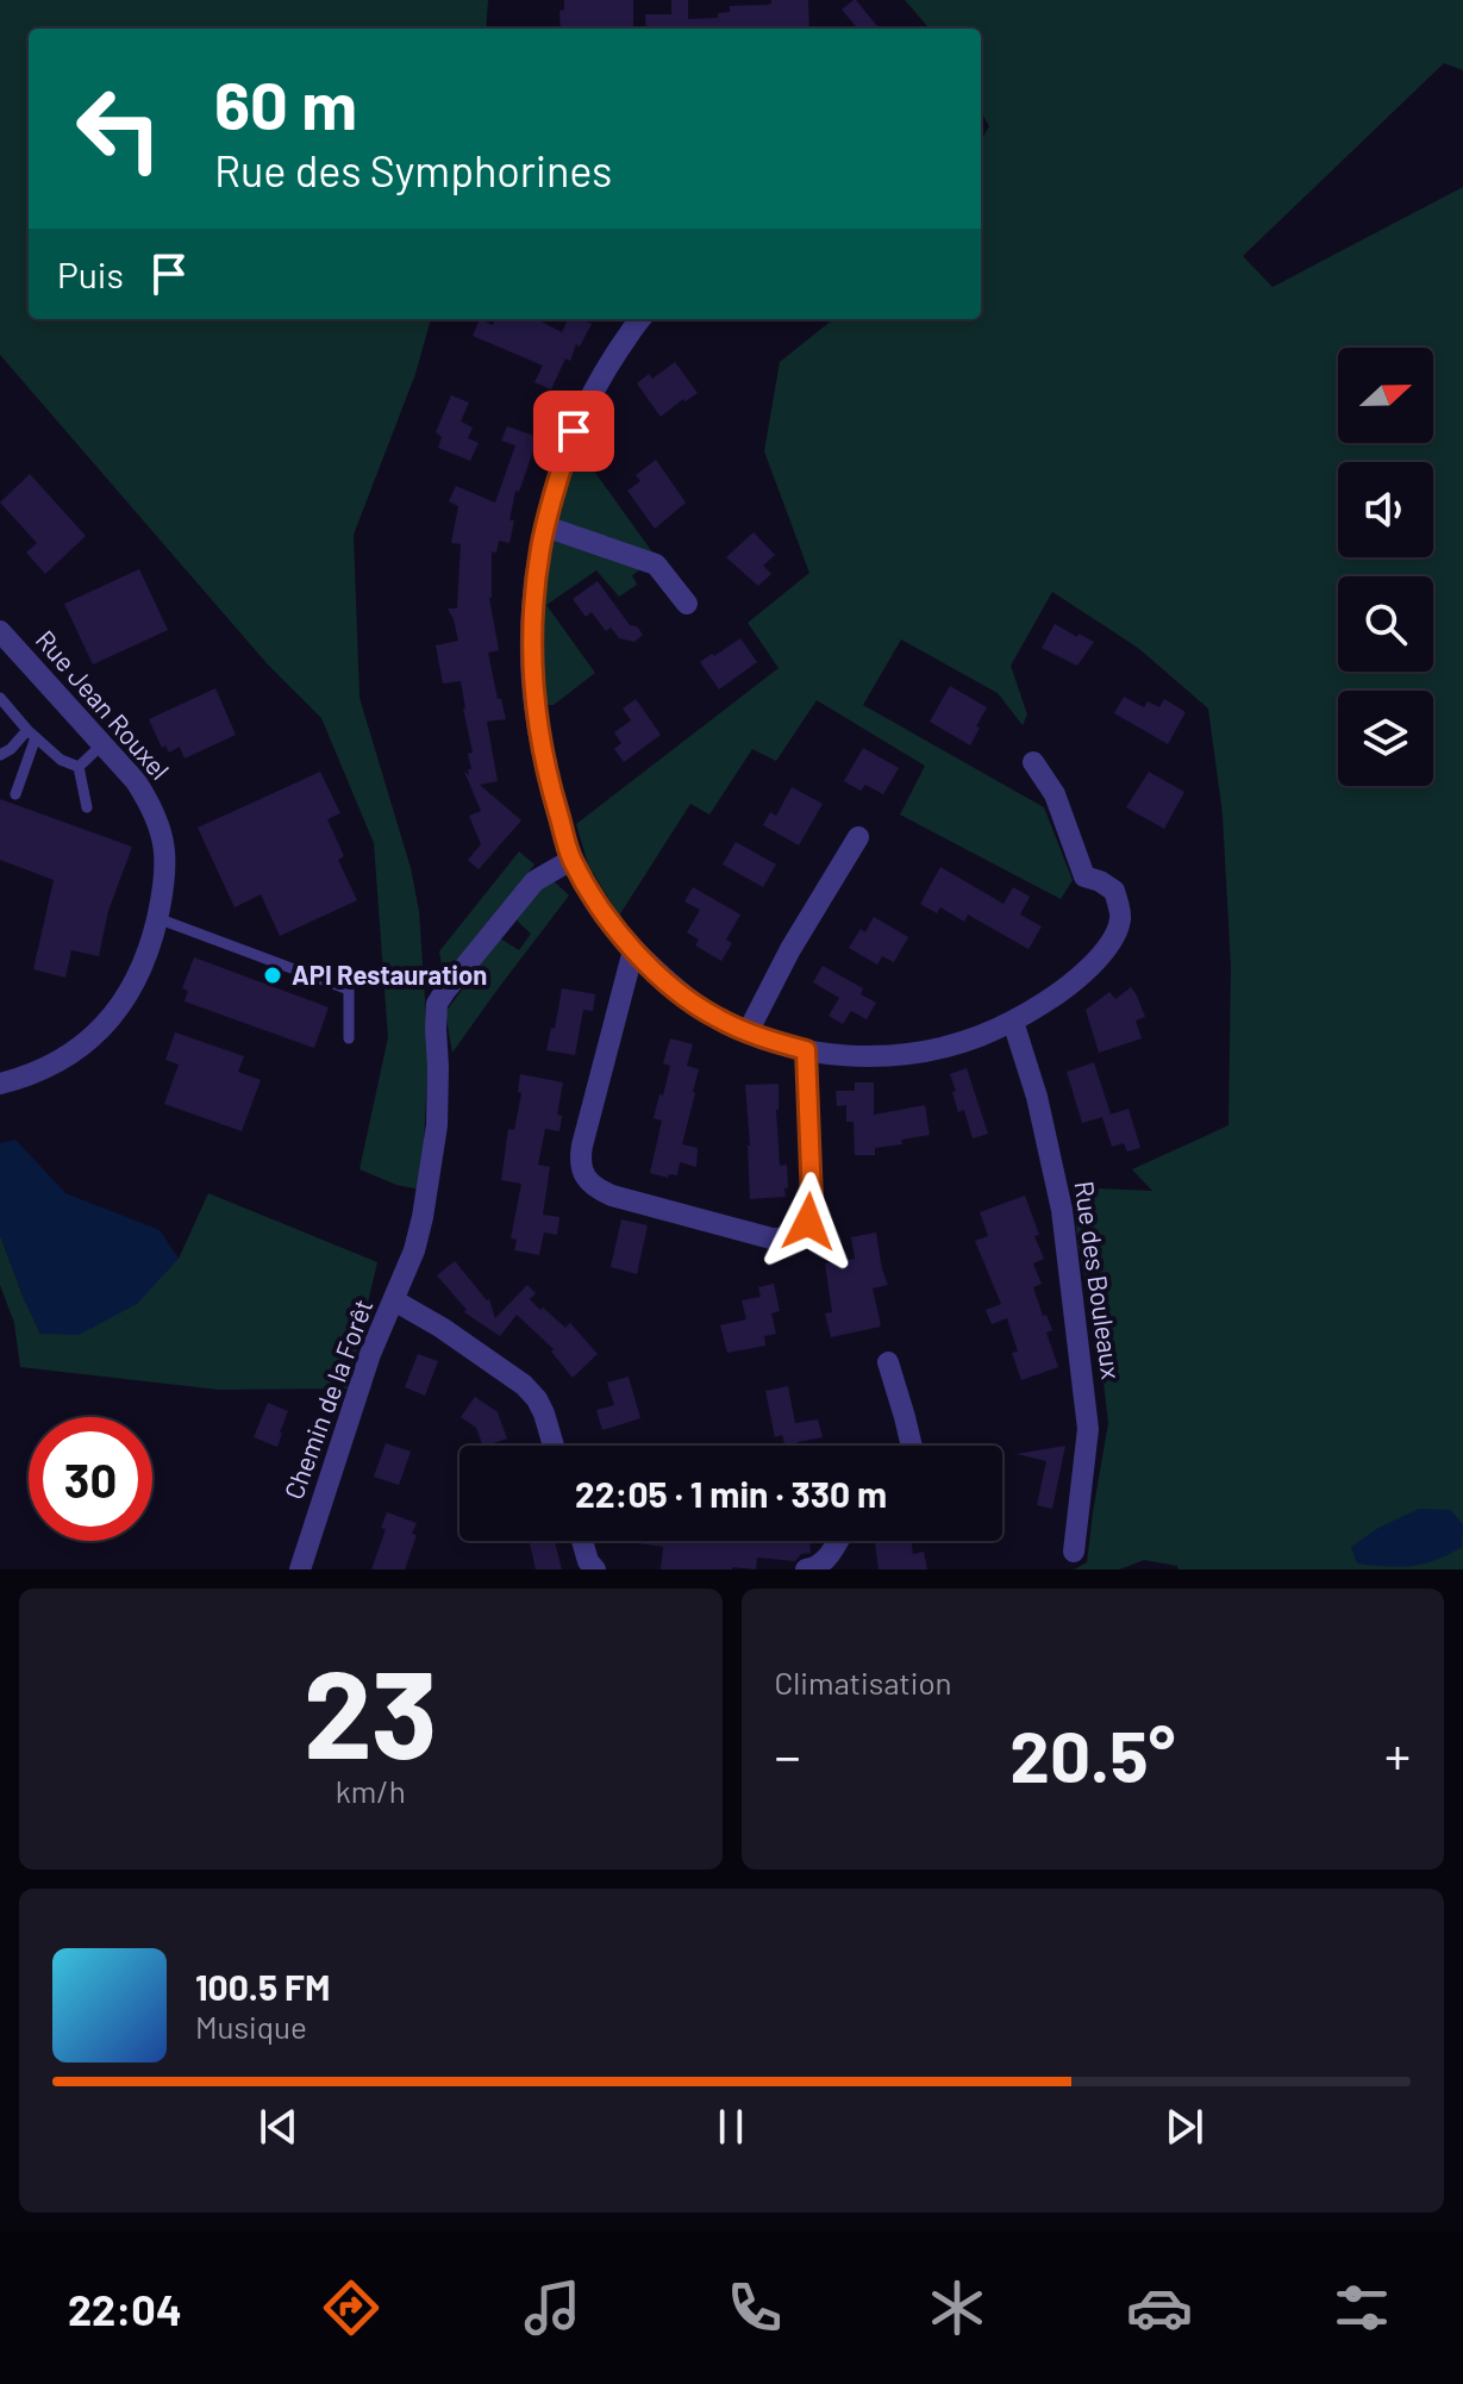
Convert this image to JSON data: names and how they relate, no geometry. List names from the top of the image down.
{
  "streets": {
    "street": ["Rue Jean Rouxel", "Rue des Bouleaux", "Chemin de la Forêt"]
  },
  "places": ["API Restauration"],
  "north": "right",
  "page": {
    "turn": ["60 m", "Rue des Symphorines"],
    "then": "Puis",
    "limit": "30",
    "trip": "22:05 · 1 min · 330 m",
    "tile": [
      ["23", "km/h"],
      "Climatisation"
    ],
    "heat": ["−", "20.5°", "+"],
    "song": ["100.5 FM", "Musique"],
    "tabs": "22:04"
  }
}
